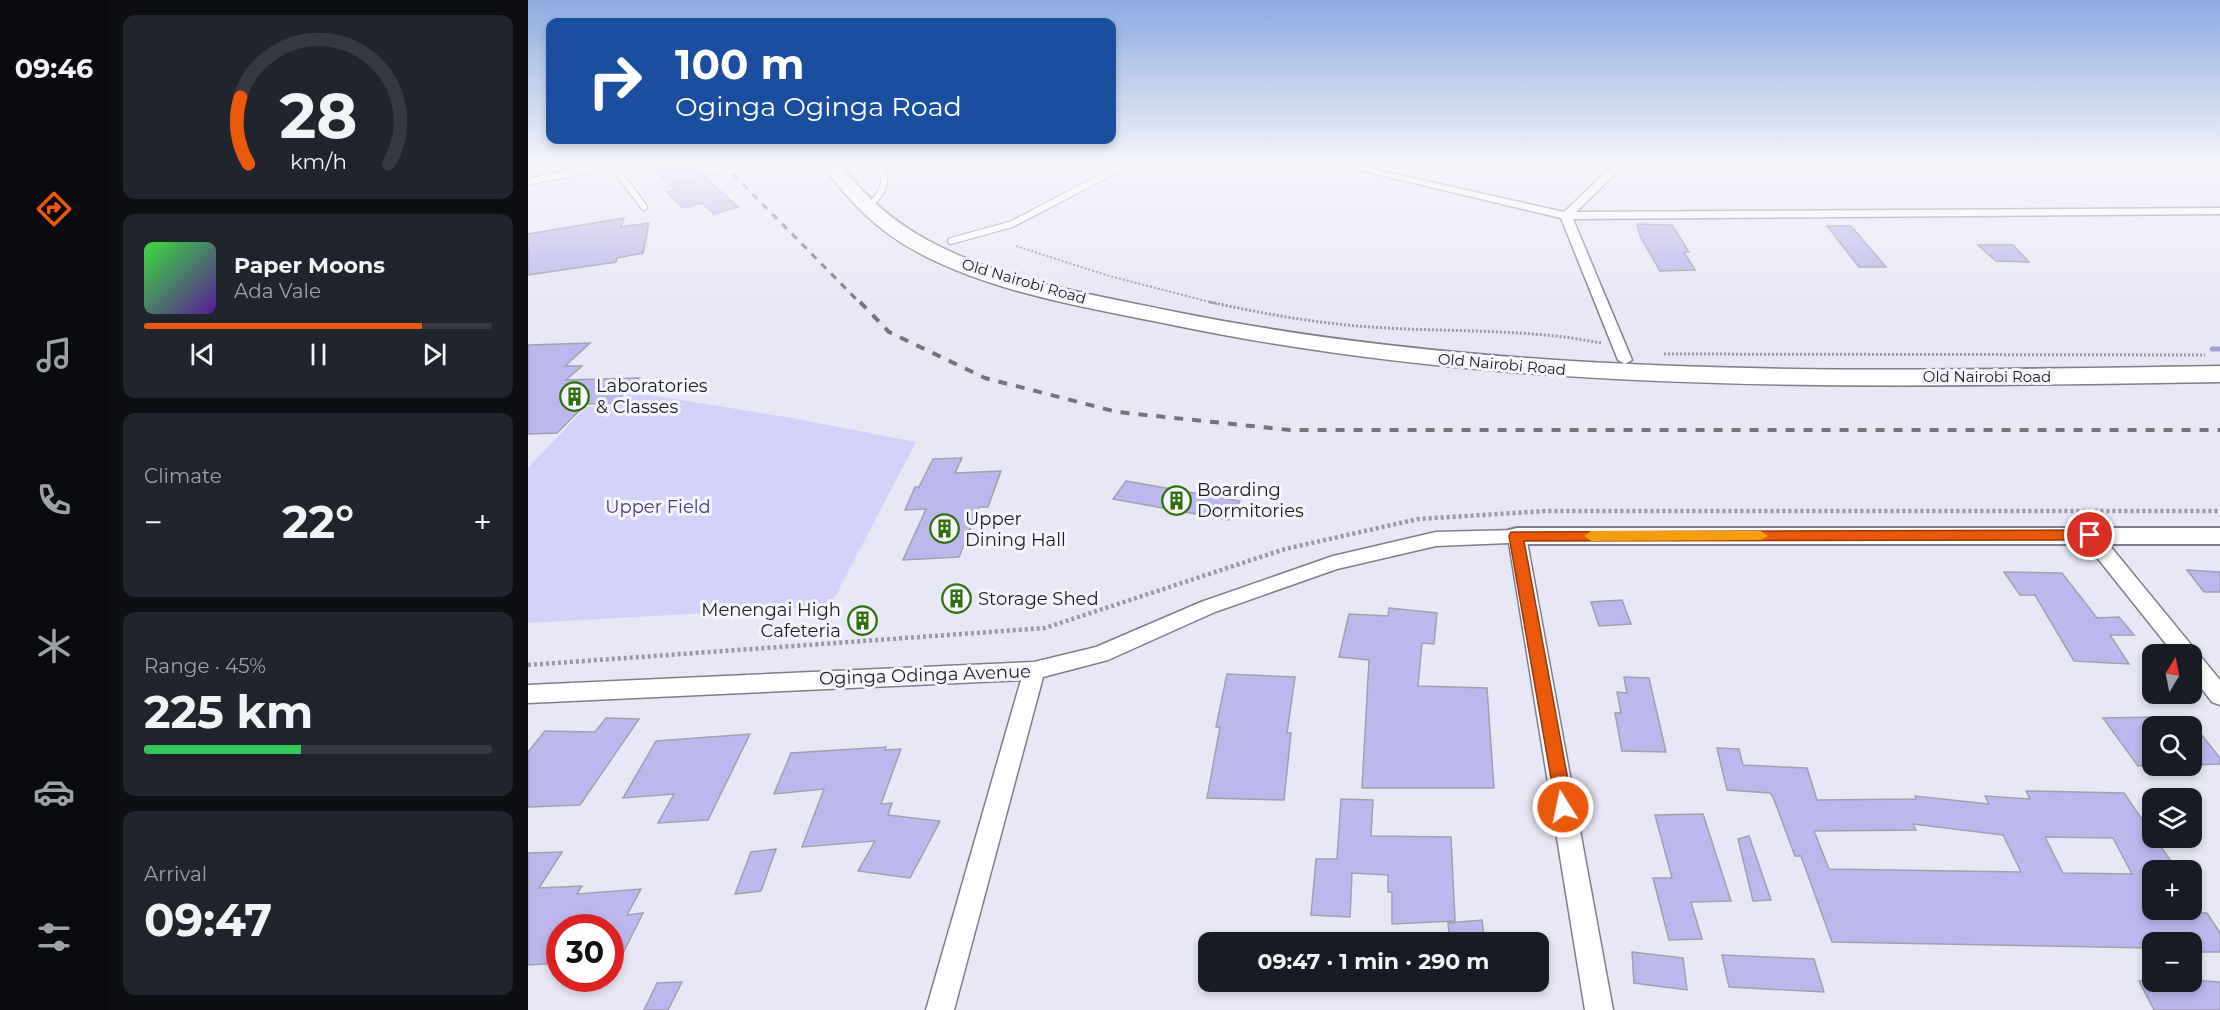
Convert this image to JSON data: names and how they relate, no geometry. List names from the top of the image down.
{
  "streets": {
    "highway": ["Old Nairobi Road"],
    "street": ["Oginga Odinga Avenue"]
  },
  "parks": ["Upper Field"],
  "places": {
    "building": [
      "Laboratories & Classes",
      "Boarding Dormitories",
      "Upper Dining Hall",
      "Storage Shed",
      "Menengai High Cafeteria"
    ]
  },
  "north": "top",
  "page": {
    "tabs": "09:46",
    "turn": ["100 m", "Oginga Oginga Road"],
    "song": ["Paper Moons", "Ada Vale"],
    "tile": [
      "Climate",
      ["Range · 45%", "225 km"],
      ["Arrival", "09:47"]
    ],
    "heat": ["−", "22°", "+"],
    "map_buttons": ["+", "−"],
    "limit": "30",
    "trip": "09:47 · 1 min · 290 m",
    "gauge": ["28", "km/h"]
  }
}
